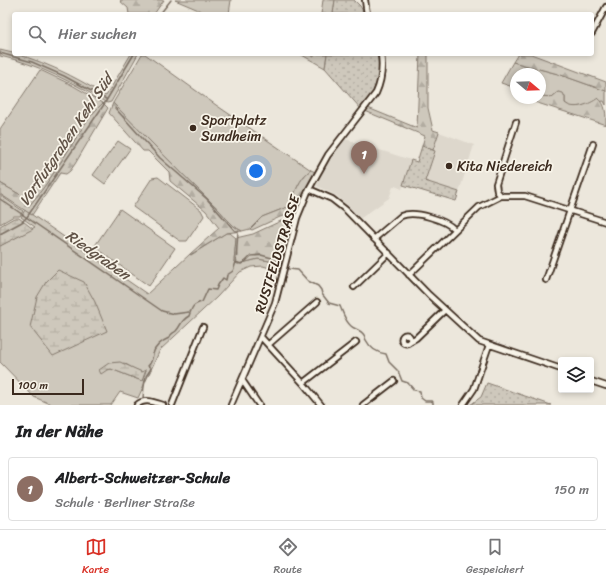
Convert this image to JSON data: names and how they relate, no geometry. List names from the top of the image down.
{
  "streets": {
    "street": ["RUSTFELDSTRASSE"]
  },
  "water": ["Vorflutgraben Kehl Süd", "Riedgraben"],
  "places": ["Sportplatz Sundheim", "Kita Niedereich"],
  "scale_bar": "100 m",
  "north": "right",
  "page": {
    "search": "Hier suchen",
    "pins": "1",
    "scale": "100 m",
    "heading": "In der Nähe",
    "list": [
      {
        "mark": "1",
        "name": "Albert-Schweitzer-Schule",
        "note": "Schule · Berliner Straße",
        "value": "150 m"
      }
    ],
    "nav": ["Karte", "Route", "Gespeichert"]
  }
}
